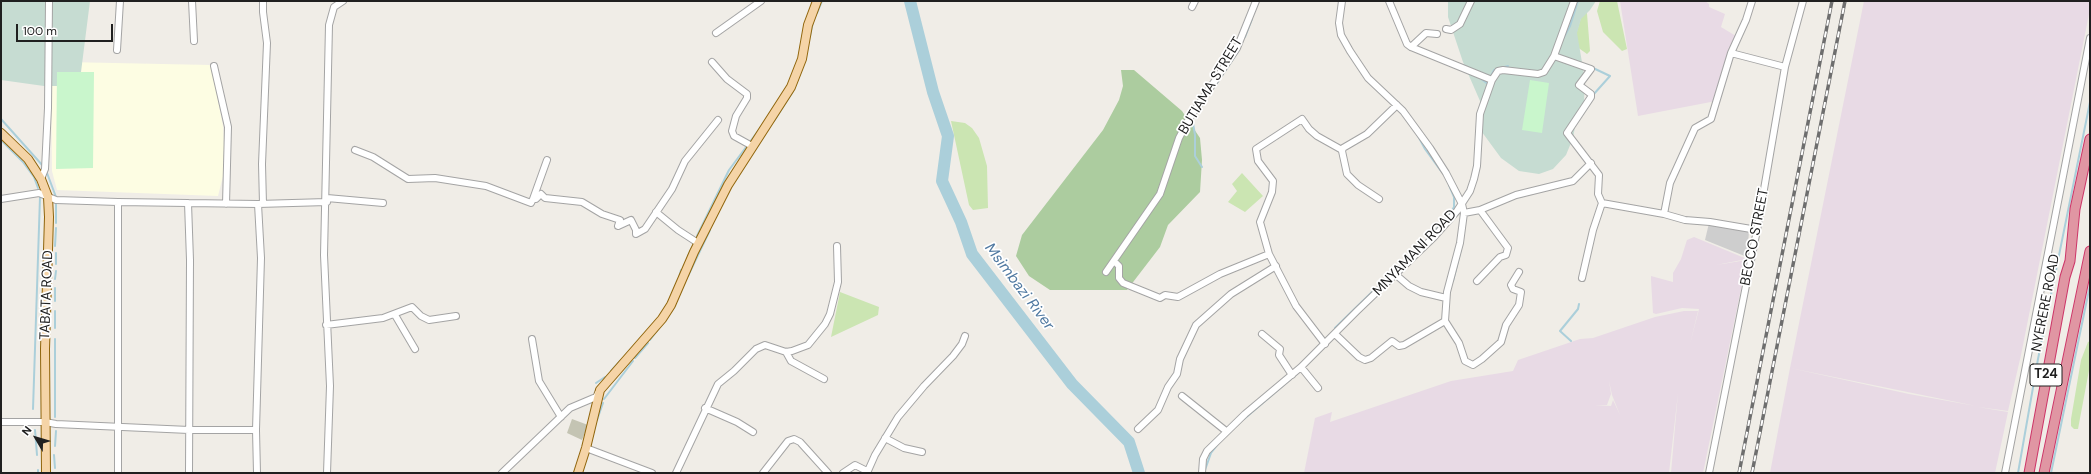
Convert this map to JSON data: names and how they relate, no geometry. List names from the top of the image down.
{
  "streets": {
    "highway": ["NYERERE ROAD", "T24"],
    "main road": ["TABATA ROAD"],
    "street": ["BUTIAMA STREET", "BECCO STREET", "MNYAMANI ROAD"]
  },
  "water": ["Msimbazi River"],
  "scale_bar": "100 m",
  "north": "top left"
}
